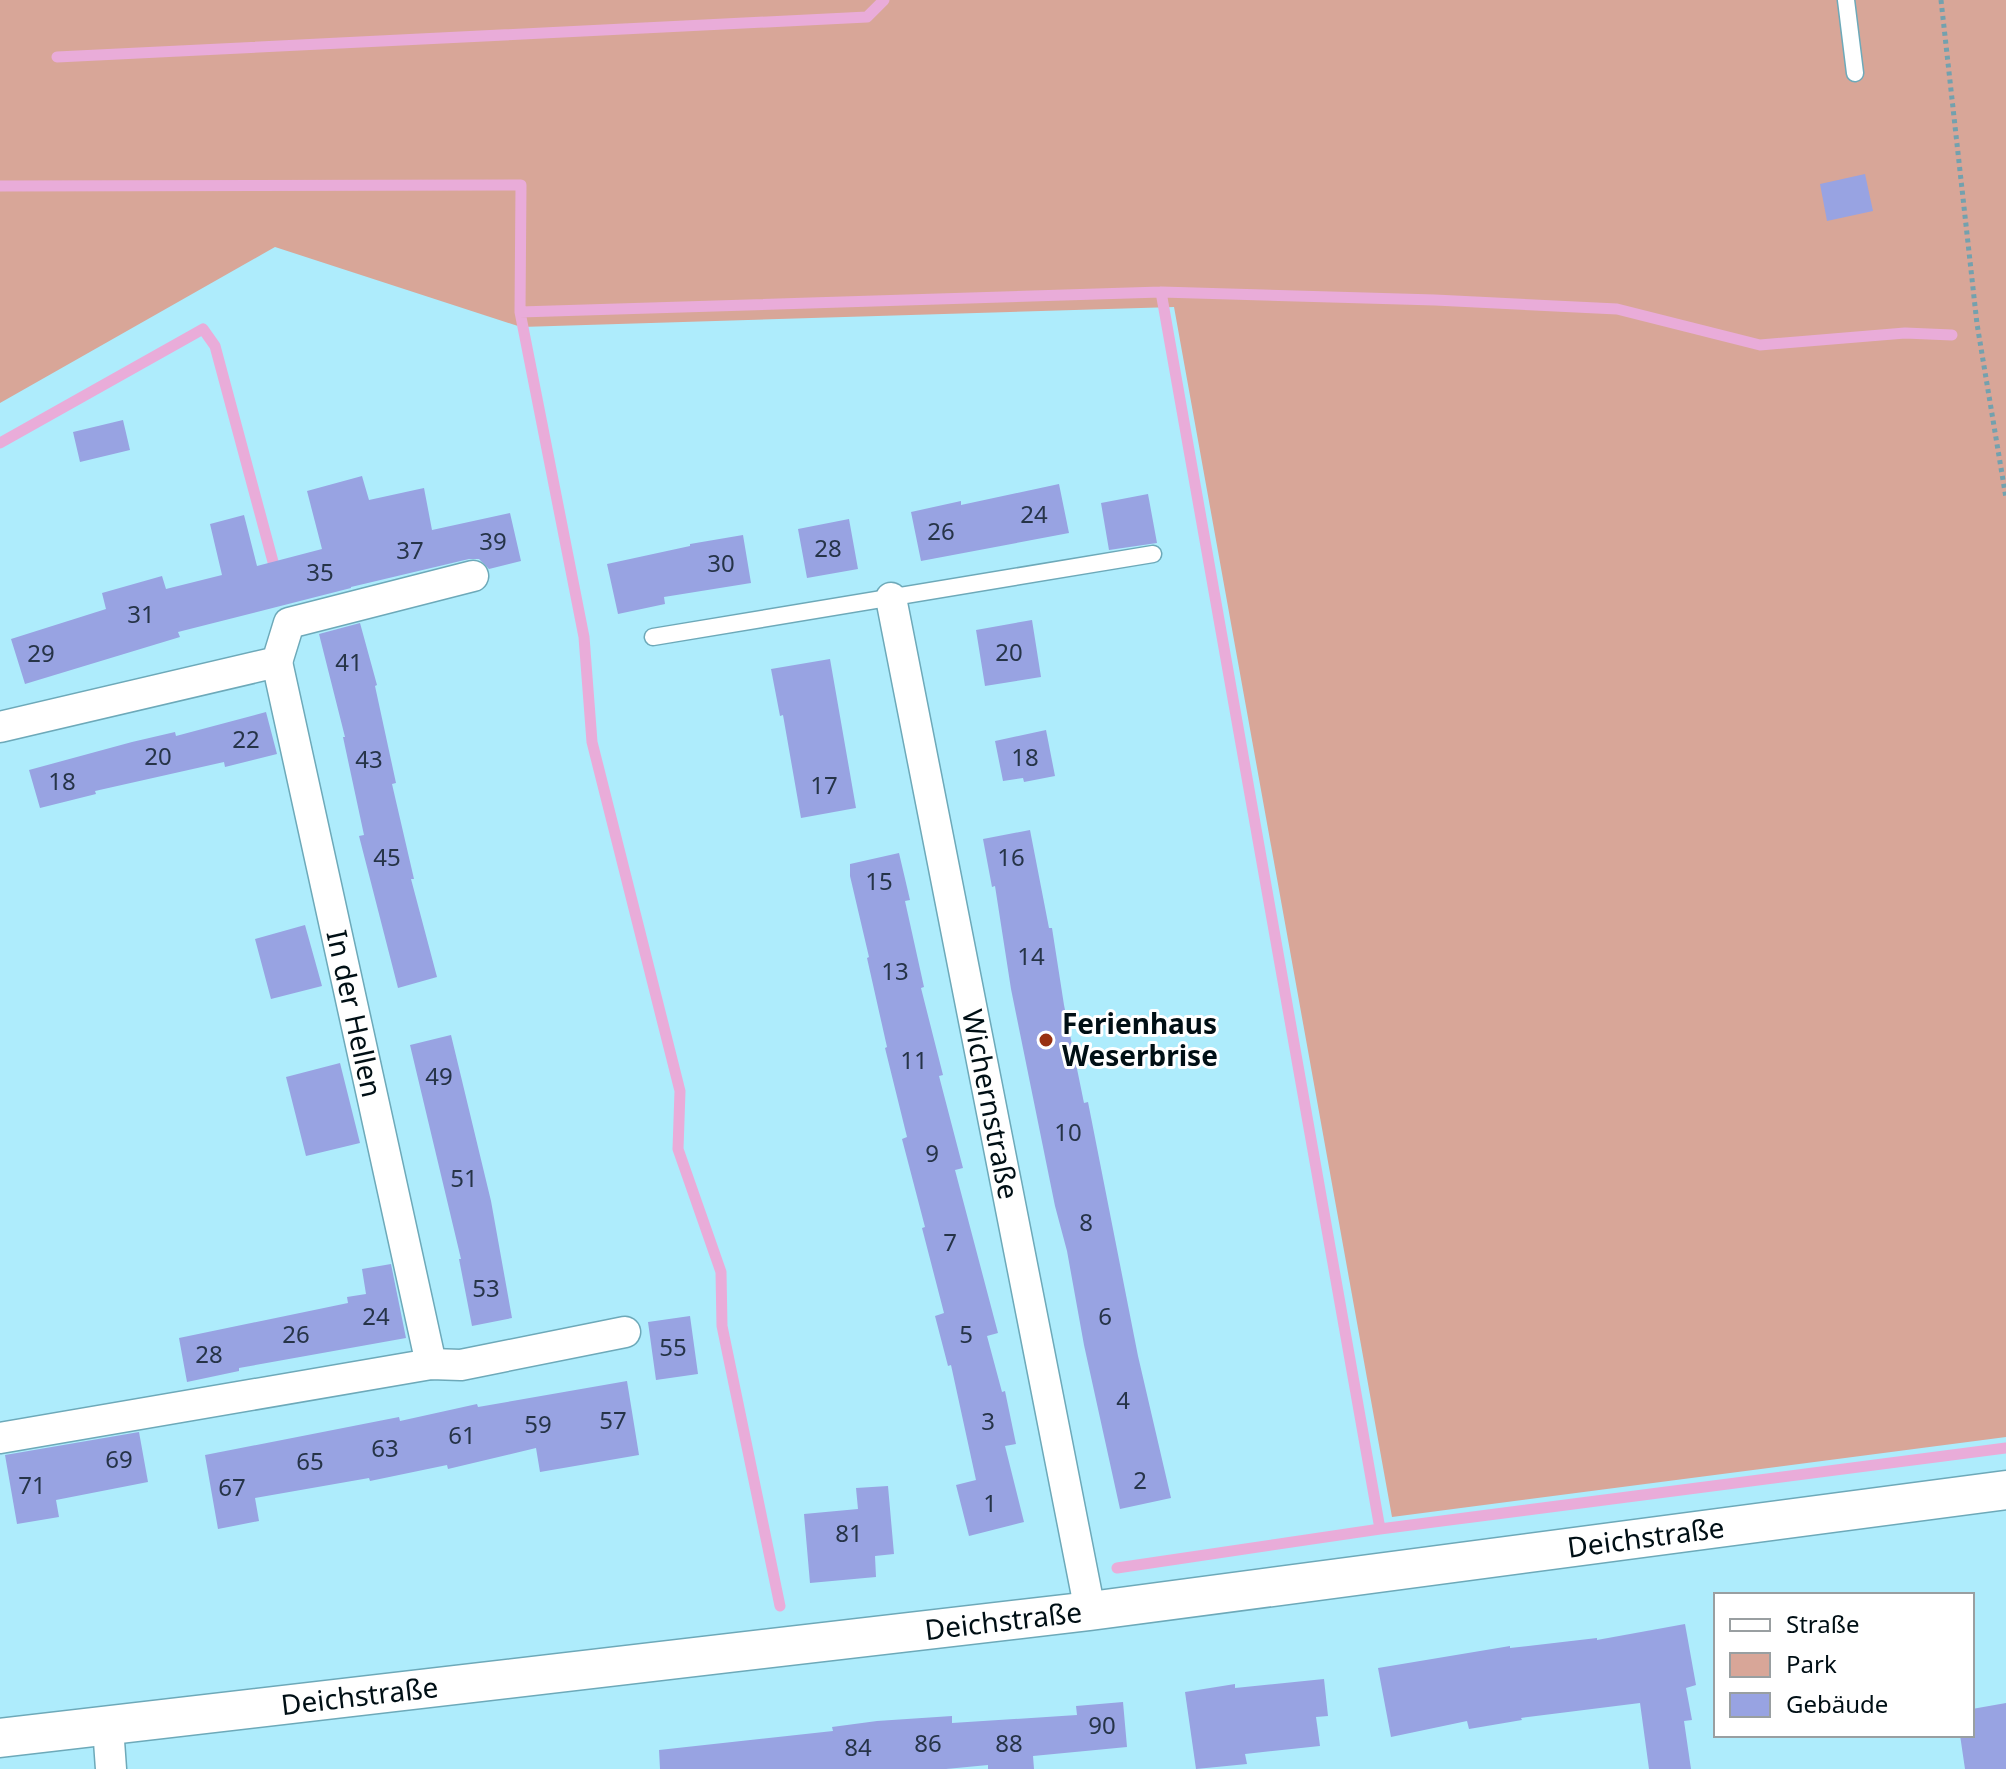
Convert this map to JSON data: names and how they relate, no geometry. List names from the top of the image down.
{
  "streets": {
    "street": ["In der Hellen", "Wichernstraße", "Deichstraße"]
  },
  "crossings": [
    ["Wichernstraße", "Deichstraße"]
  ],
  "places": ["Ferienhaus Weserbrise"],
  "house_numbers": [
    "24",
    "26",
    "39",
    "28",
    "37",
    "30",
    "35",
    "31",
    "20",
    "29",
    "41",
    "22",
    "20",
    "18",
    "43",
    "18",
    "17",
    "45",
    "16",
    "15",
    "14",
    "13",
    "11",
    "49",
    "10",
    "9",
    "51",
    "8",
    "7",
    "53",
    "24",
    "6",
    "26",
    "5",
    "55",
    "28",
    "4",
    "57",
    "3",
    "59",
    "61",
    "63",
    "69",
    "65",
    "2",
    "71",
    "67",
    "1",
    "81",
    "90",
    "86",
    "88",
    "84"
  ],
  "legend": ["Straße", "Park", "Gebäude"]
}
